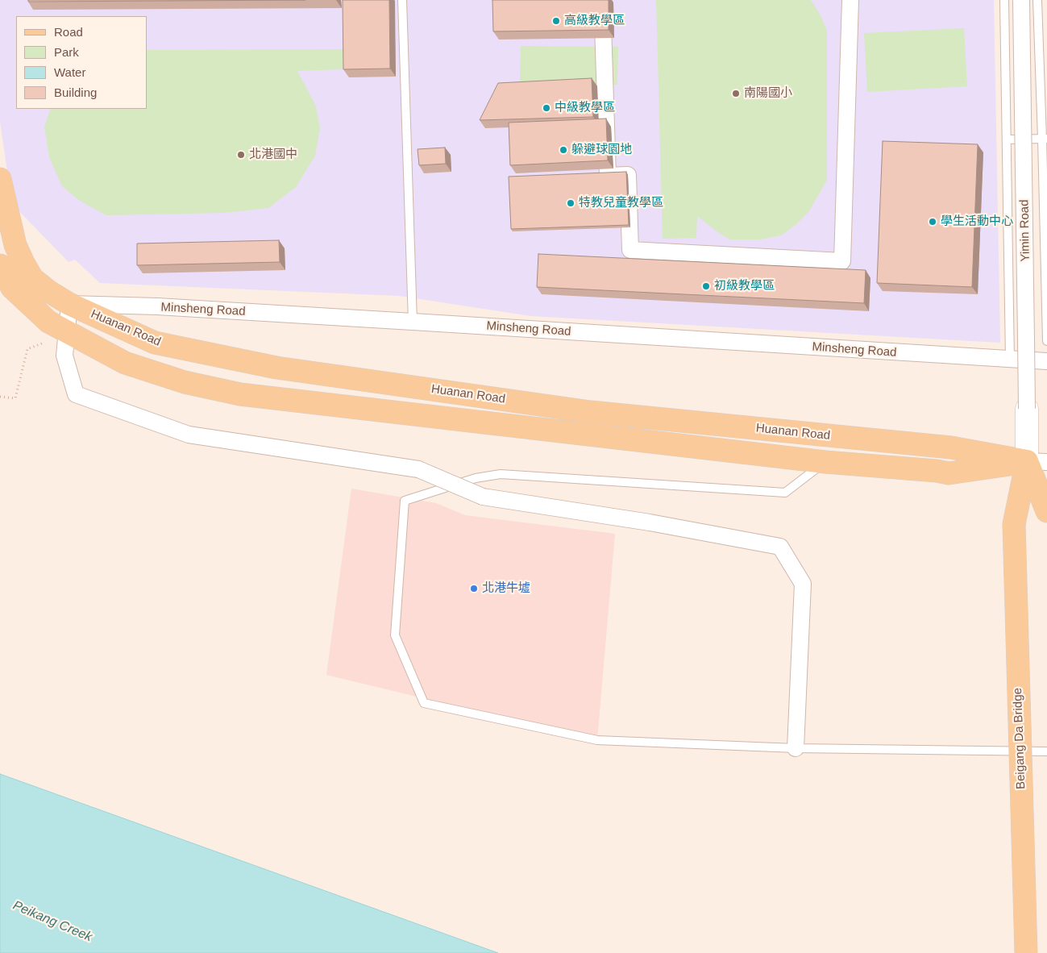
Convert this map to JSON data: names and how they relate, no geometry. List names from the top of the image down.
{
  "streets": {
    "main road": [
      "Yimin Road",
      "Minsheng Road",
      "Huanan Road",
      "Beigang Da Bridge"
    ]
  },
  "crossings": [
    ["Yimin Road", "Minsheng Road"],
    ["Yimin Road", "Huanan Road"],
    ["Yimin Road", "Beigang Da Bridge"],
    ["Minsheng Road", "Huanan Road"],
    ["Huanan Road", "Beigang Da Bridge"]
  ],
  "water": ["Peikang Creek"],
  "places": [
    "高級教學區",
    "南陽國小",
    "中級教學區",
    "躲避球園地",
    "北港國中",
    "特教兒童教學區",
    "學生活動中心",
    "初級教學區",
    "北港牛墟"
  ],
  "legend": [
    "Road",
    "Park",
    "Water",
    "Building"
  ]
}
